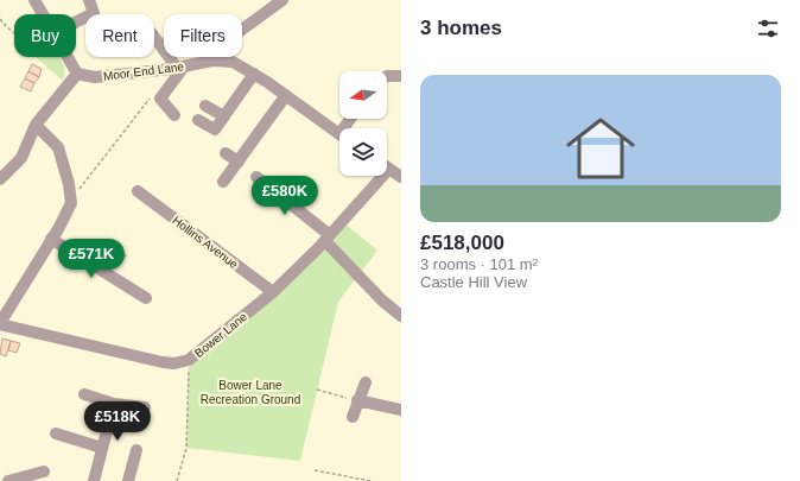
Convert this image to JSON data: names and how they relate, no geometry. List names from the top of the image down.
{
  "streets": {
    "street": ["Moor End Lane", "Hollins Avenue", "Bower Lane"]
  },
  "crossings": [
    ["Hollins Avenue", "Bower Lane"]
  ],
  "parks": ["Bower Lane Recreation Ground"],
  "north": "left",
  "page": {
    "heading": "3 homes",
    "chip": ["Buy", "Rent", "Filters"],
    "list": [
      {
        "name": "£518,000",
        "note": "3 rooms · 101 m² · Castle Hill View"
      }
    ],
    "price": ["£580K", "£571K", "£518K"]
  }
}
